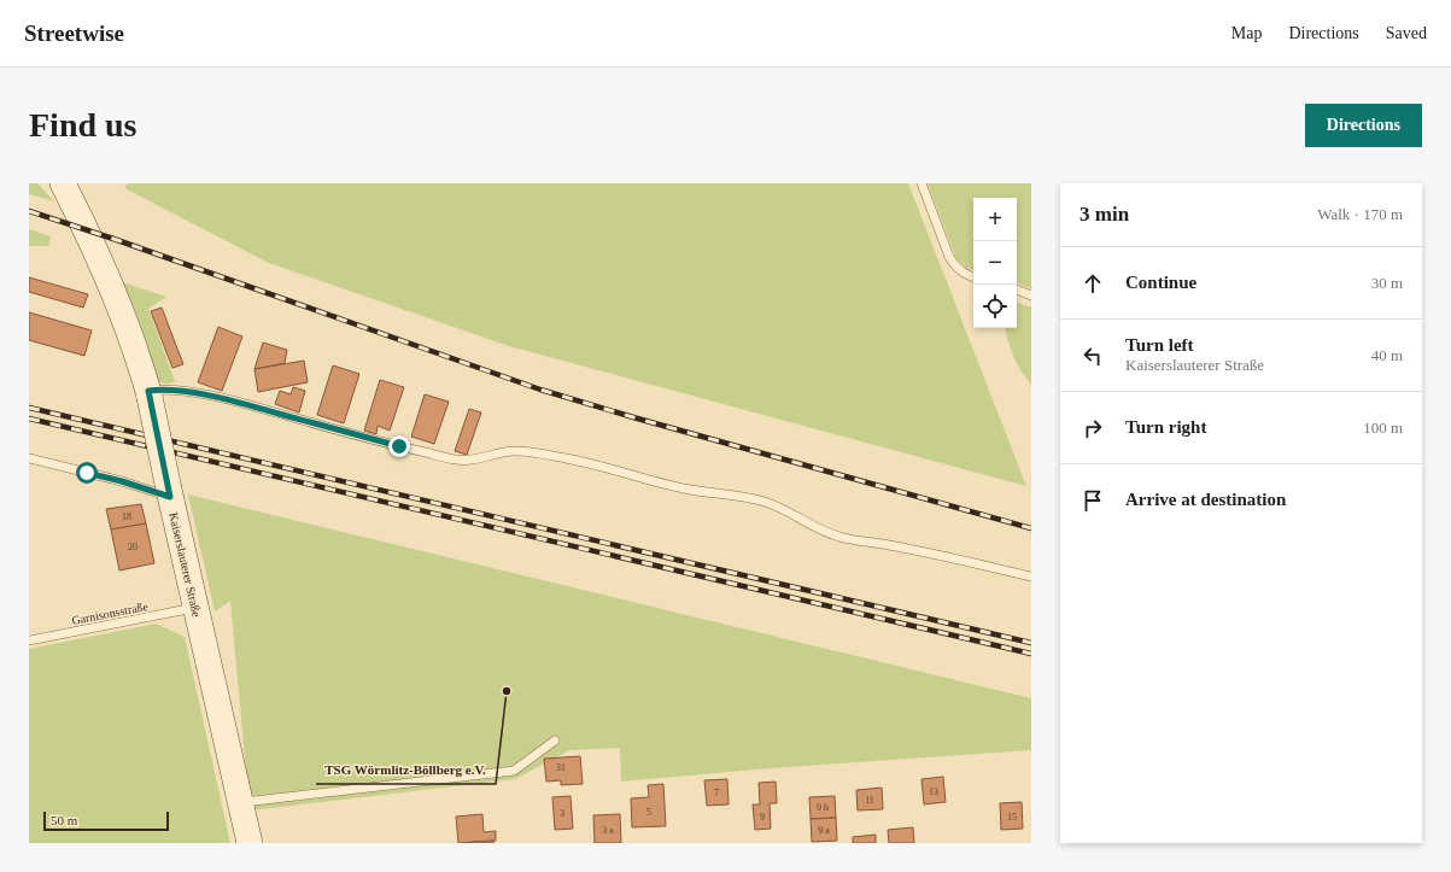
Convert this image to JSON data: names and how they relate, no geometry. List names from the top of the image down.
{
  "streets": {
    "street": ["Kaiserslauterer Straße"],
    "lane": ["Garnisonsstraße"]
  },
  "crossings": [
    ["Kaiserslauterer Straße", "Garnisonsstraße"]
  ],
  "places": ["TSG Wörmlitz-Böllberg e.V."],
  "house_numbers": [
    "18",
    "20",
    "31",
    "13",
    "7",
    "11",
    "9 b",
    "5",
    "3",
    "9",
    "15",
    "3 a",
    "9 a"
  ],
  "scale_bar": "50 m",
  "page": {
    "header": "Streetwise",
    "nav": ["Map", "Directions", "Saved"],
    "buttons": "Directions",
    "title": "Find us",
    "heading": ["3 min", "Walk · 170 m"],
    "map_buttons": ["+", "−"],
    "list": [
      ["Continue", "30 m"],
      ["Turn left", "Kaiserslauterer Straße", "40 m"],
      ["Turn right", "100 m"],
      "Arrive at destination"
    ],
    "scale": "50 m"
  }
}
